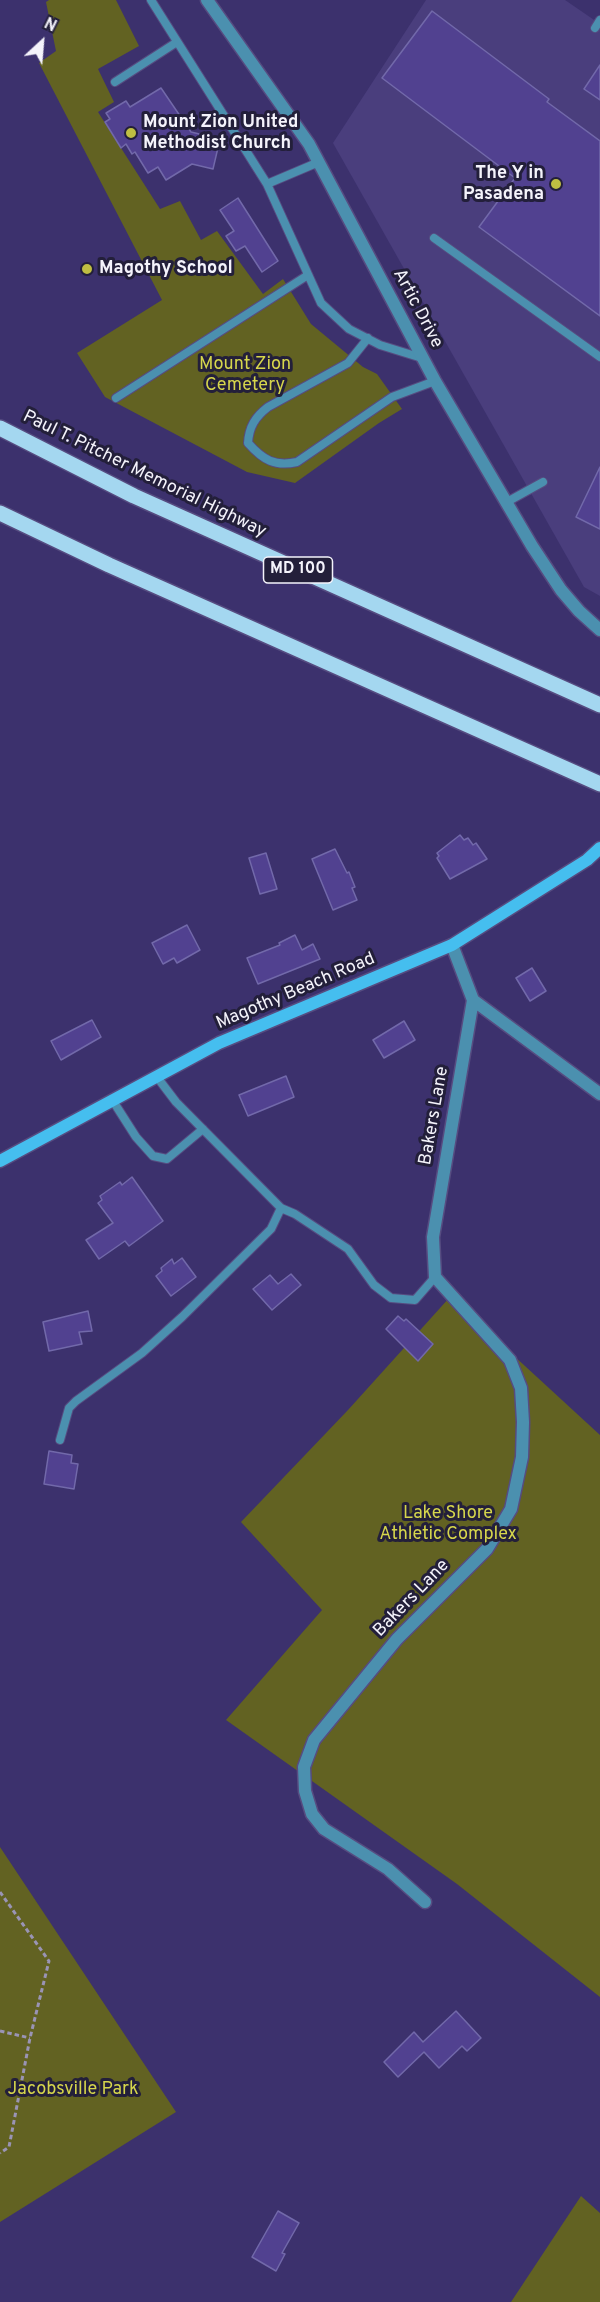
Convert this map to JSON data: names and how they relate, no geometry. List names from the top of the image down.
{
  "streets": {
    "main road": ["Paul T. Pitcher Memorial Highway", "MD 100"],
    "street": ["Artic Drive", "Magothy Beach Road", "Bakers Lane"]
  },
  "parks": ["Mount Zion Cemetery", "Lake Shore Athletic Complex", "Jacobsville Park"],
  "places": ["Mount Zion United Methodist Church", "The Y in Pasadena", "Magothy School"],
  "north": "top right"
}
